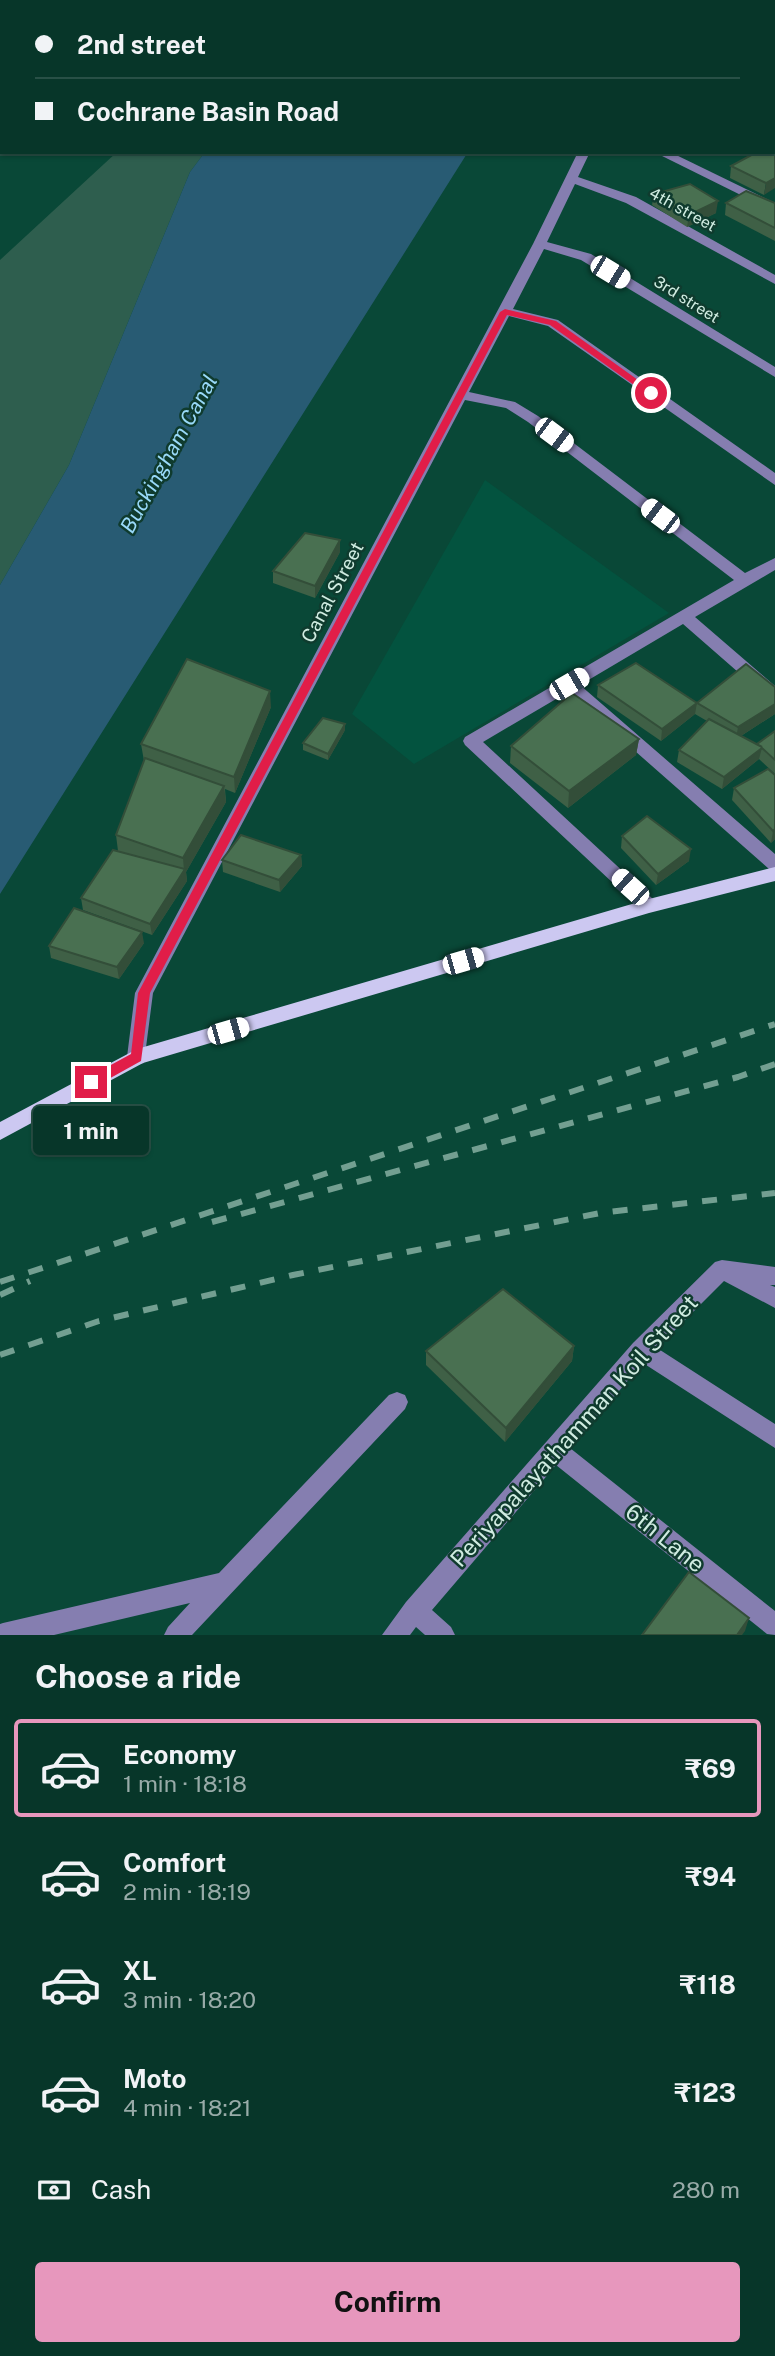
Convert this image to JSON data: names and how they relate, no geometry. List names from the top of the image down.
{
  "streets": {
    "street": [
      "4th street",
      "3rd street",
      "Canal Street",
      "Periyapalayathamman Koil Street",
      "6th Lane"
    ]
  },
  "crossings": [
    ["4th street", "Canal Street"],
    ["3rd street", "Canal Street"],
    ["Periyapalayathamman Koil Street", "6th Lane"]
  ],
  "water": ["Buckingham Canal"],
  "page": {
    "banner": ["2nd street", "Cochrane Basin Road"],
    "bubble": "1 min",
    "heading": "Choose a ride",
    "list": [
      {
        "name": "Economy",
        "note": "1 min · 18:18",
        "value": "₹69"
      },
      {
        "name": "Comfort",
        "note": "2 min · 18:19",
        "value": "₹94"
      },
      {
        "name": "XL",
        "note": "3 min · 18:20",
        "value": "₹118"
      },
      {
        "name": "Moto",
        "note": "4 min · 18:21",
        "value": "₹123"
      }
    ],
    "pay": ["Cash", "280 m"],
    "buttons": "Confirm"
  }
}
